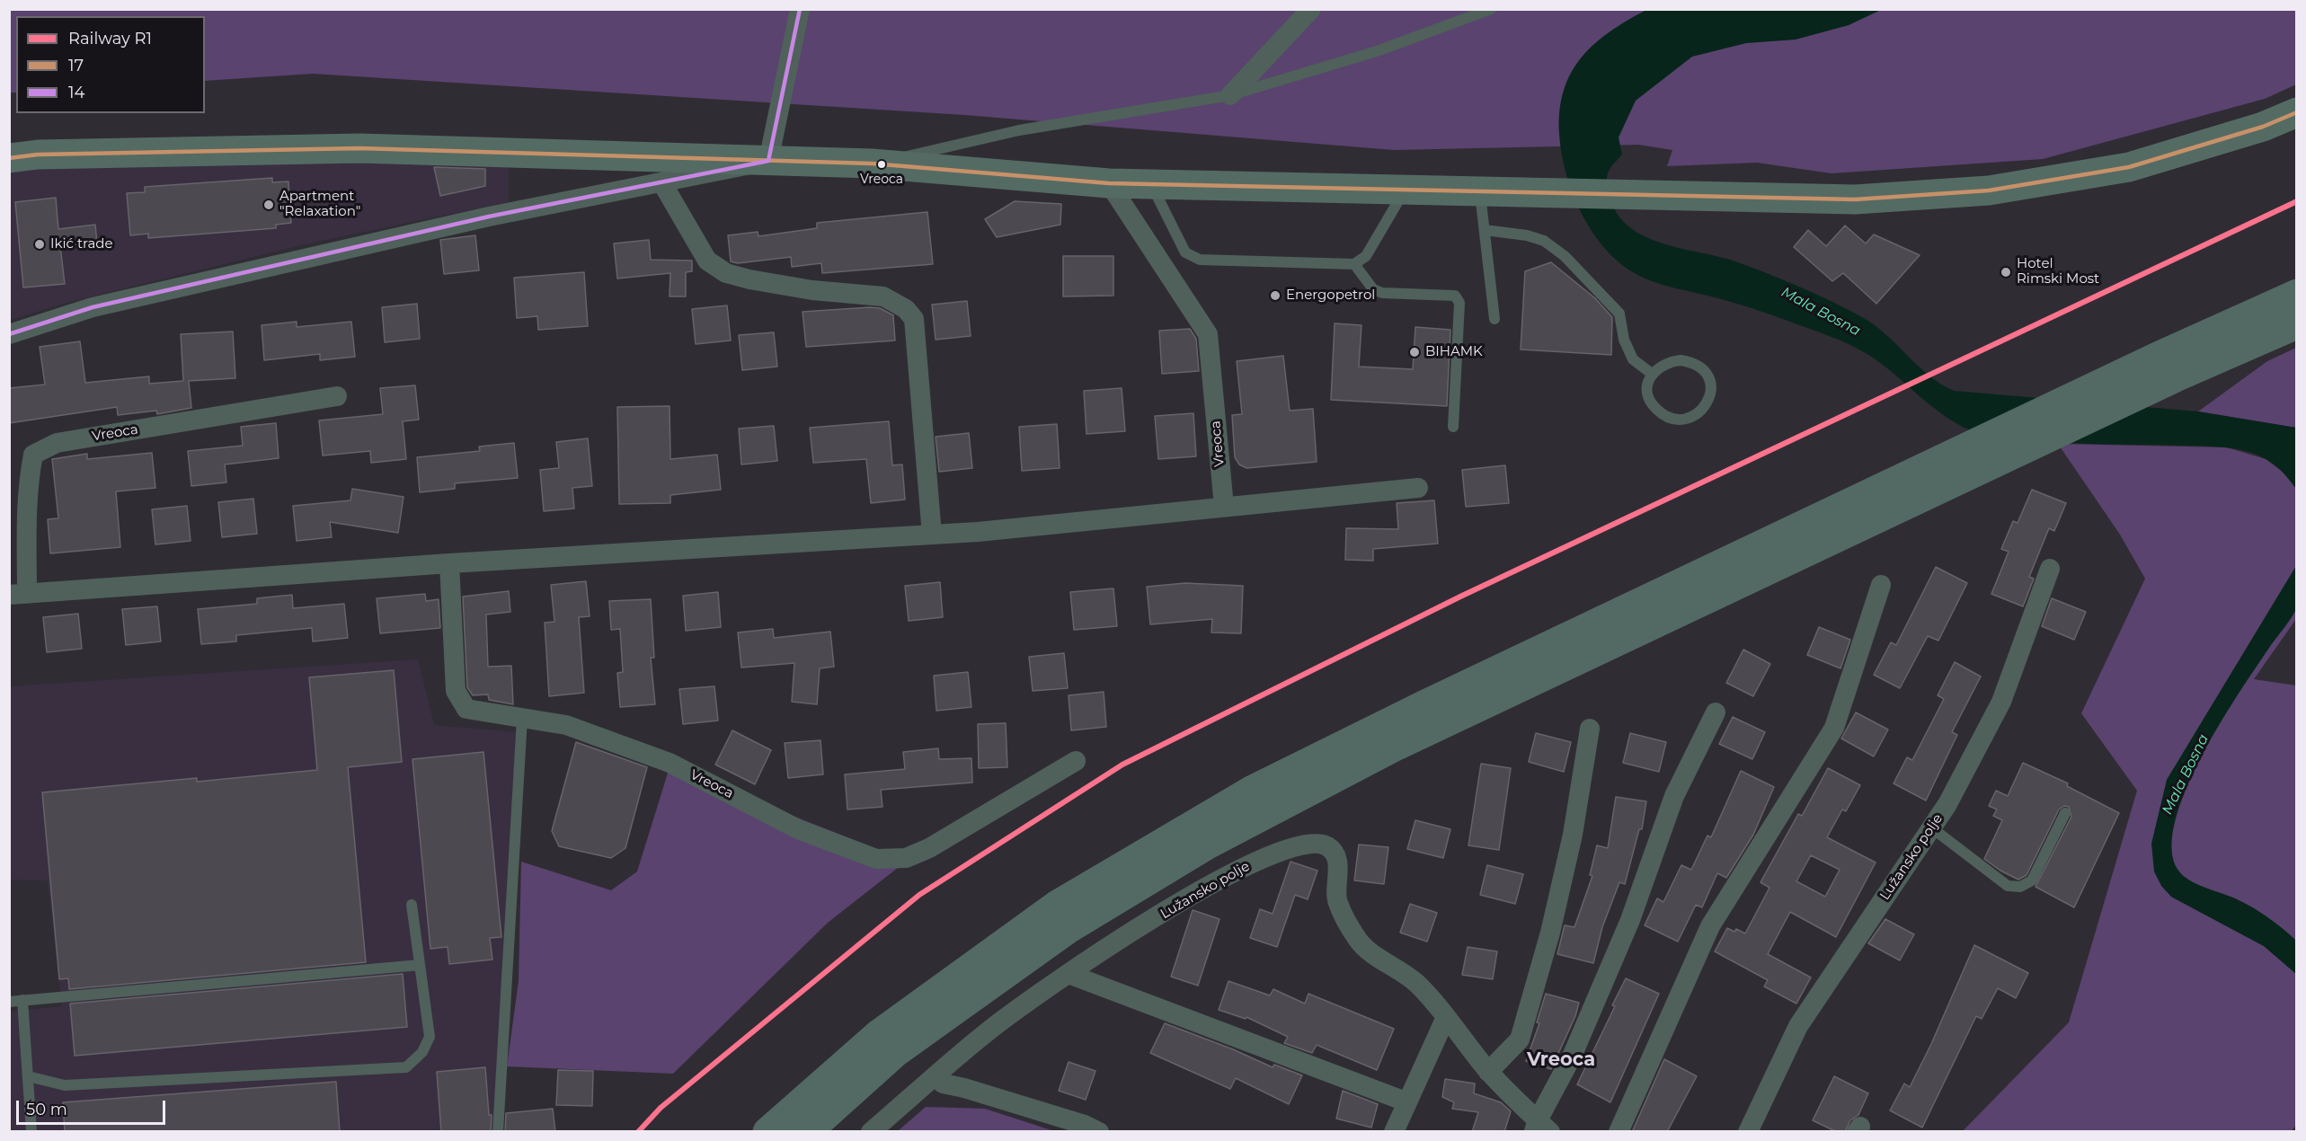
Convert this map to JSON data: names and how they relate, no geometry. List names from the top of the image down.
{
  "streets": {
    "street": ["Vreoca", "Lužansko polje"]
  },
  "districts": ["Vreoca"],
  "water": ["Mala Bosna"],
  "places": [
    "Vreoca",
    "Apartment \"Relaxation\"",
    "Ikić trade",
    "Hotel Rimski Most",
    "Energopetrol",
    "BIHAMK"
  ],
  "lines": ["transit line 14", "transit line 17", "rail line R1"],
  "legend": ["Railway R1", "17", "14"],
  "scale_bar": "50 m"
}
